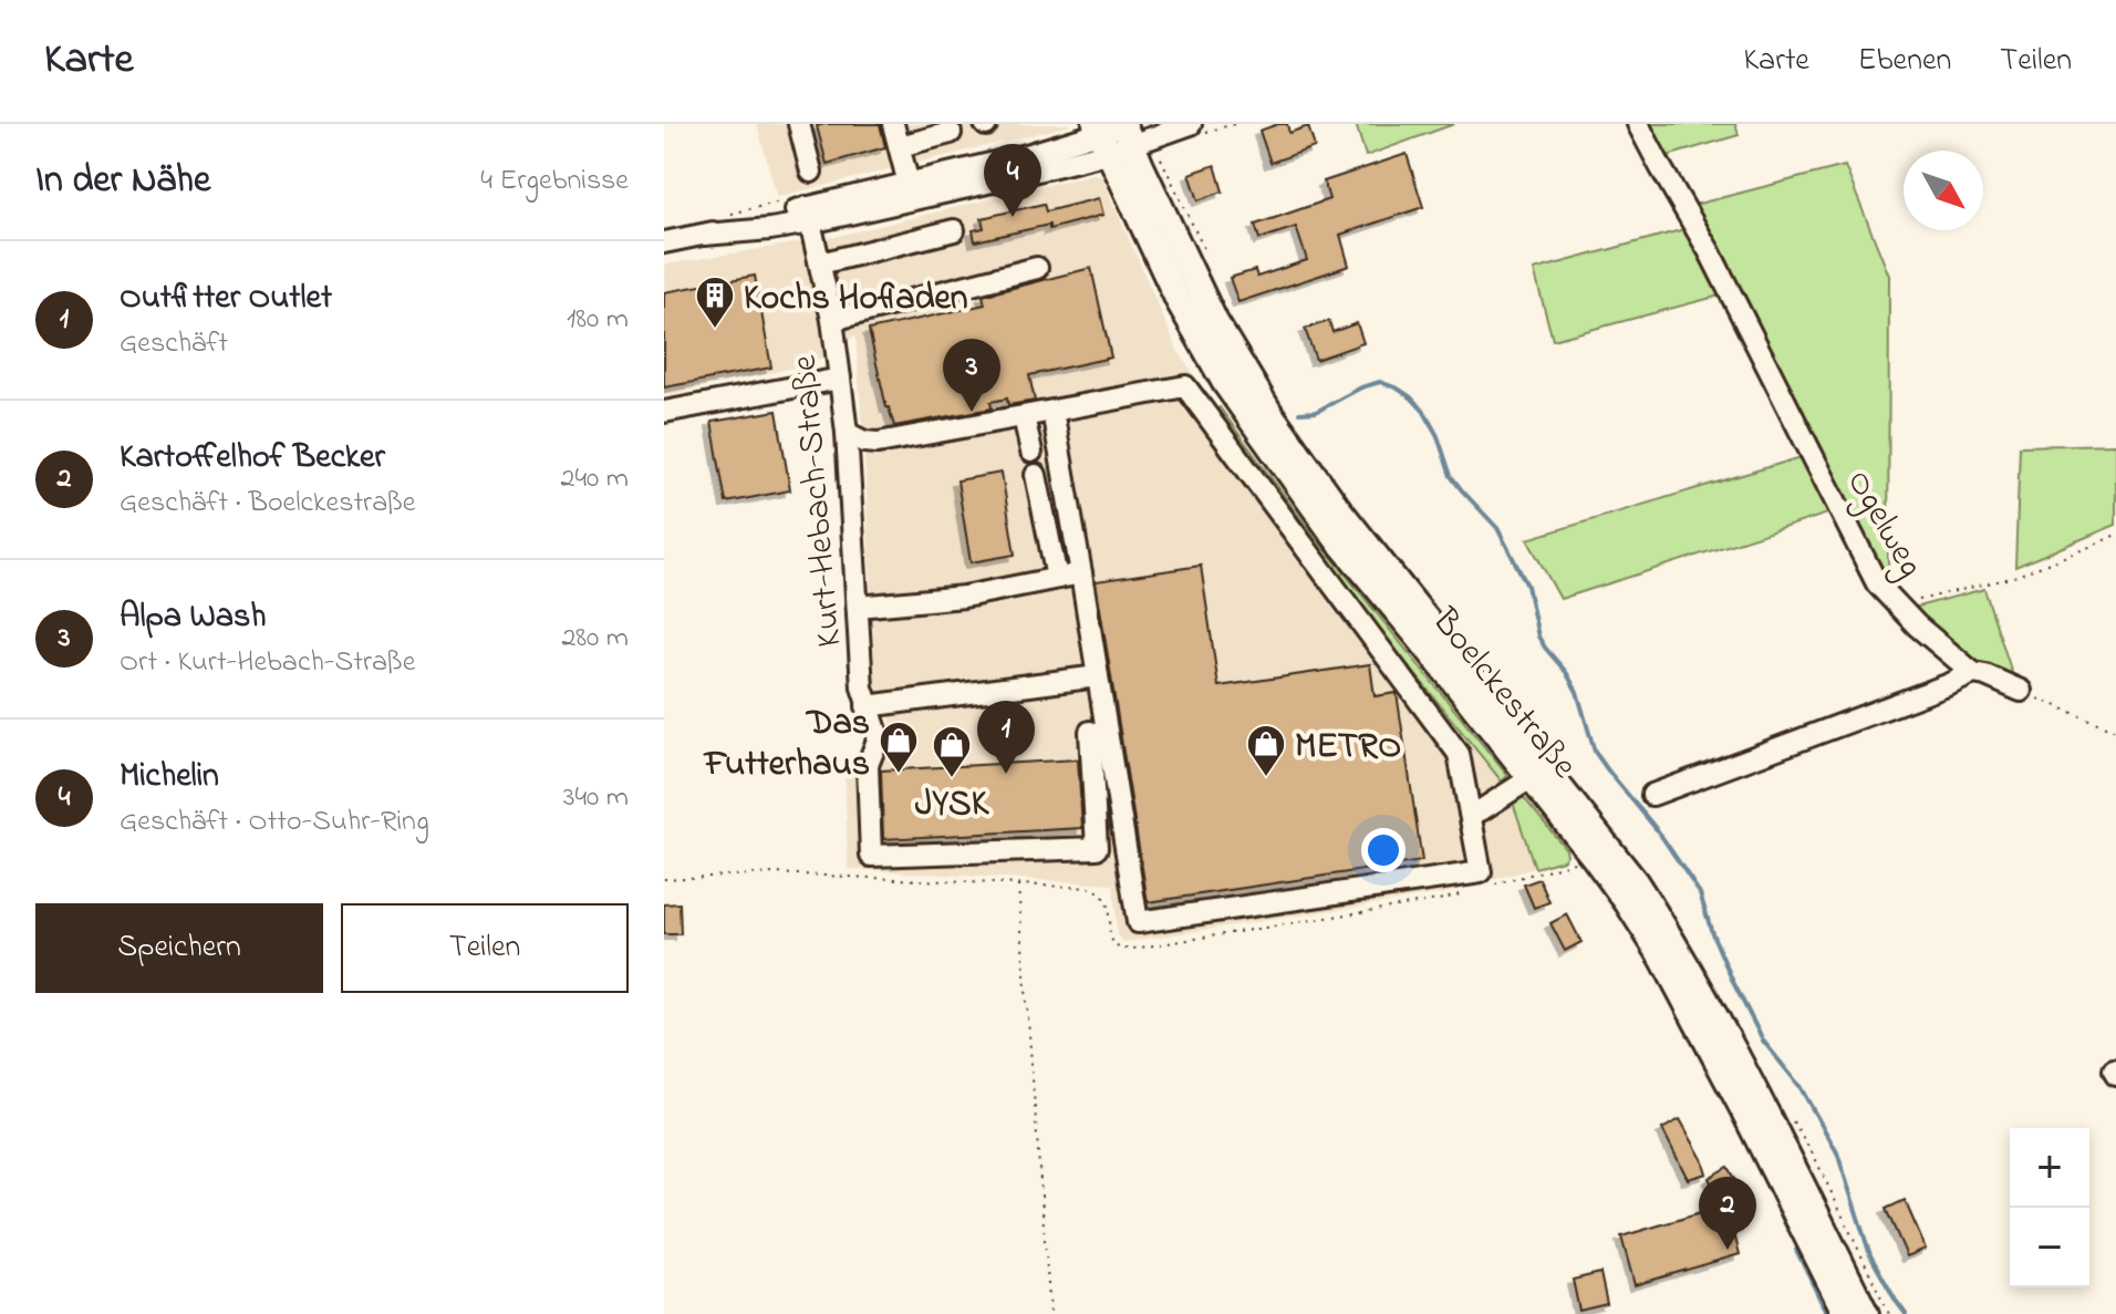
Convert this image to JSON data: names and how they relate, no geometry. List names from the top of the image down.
{
  "streets": {
    "main road": ["Boelckestraße"],
    "street": ["Kurt-Hebach-Straße", "Ogelweg"]
  },
  "places": {
    "building": ["Kochs Hofladen"],
    "shop": ["Das Futterhaus", "METRO", "JYSK"]
  },
  "north": "bottom right",
  "page": {
    "header": "Karte",
    "nav": ["Karte", "Ebenen", "Teilen"],
    "heading": ["In der Nähe", "4 Ergebnisse"],
    "pins": [
      "4",
      "3",
      "1",
      "2"
    ],
    "list": [
      {
        "mark": "1",
        "name": "Outfitter Outlet",
        "note": "Geschäft",
        "value": "180 m"
      },
      {
        "mark": "2",
        "name": "Kartoffelhof Becker",
        "note": "Geschäft · Boelckestraße",
        "value": "240 m"
      },
      {
        "mark": "3",
        "name": "Alpa Wash",
        "note": "Ort · Kurt-Hebach-Straße",
        "value": "280 m"
      },
      {
        "mark": "4",
        "name": "Michelin",
        "note": "Geschäft · Otto-Suhr-Ring",
        "value": "340 m"
      }
    ],
    "buttons": ["Speichern", "Teilen"],
    "map_buttons": ["+", "−"]
  }
}
